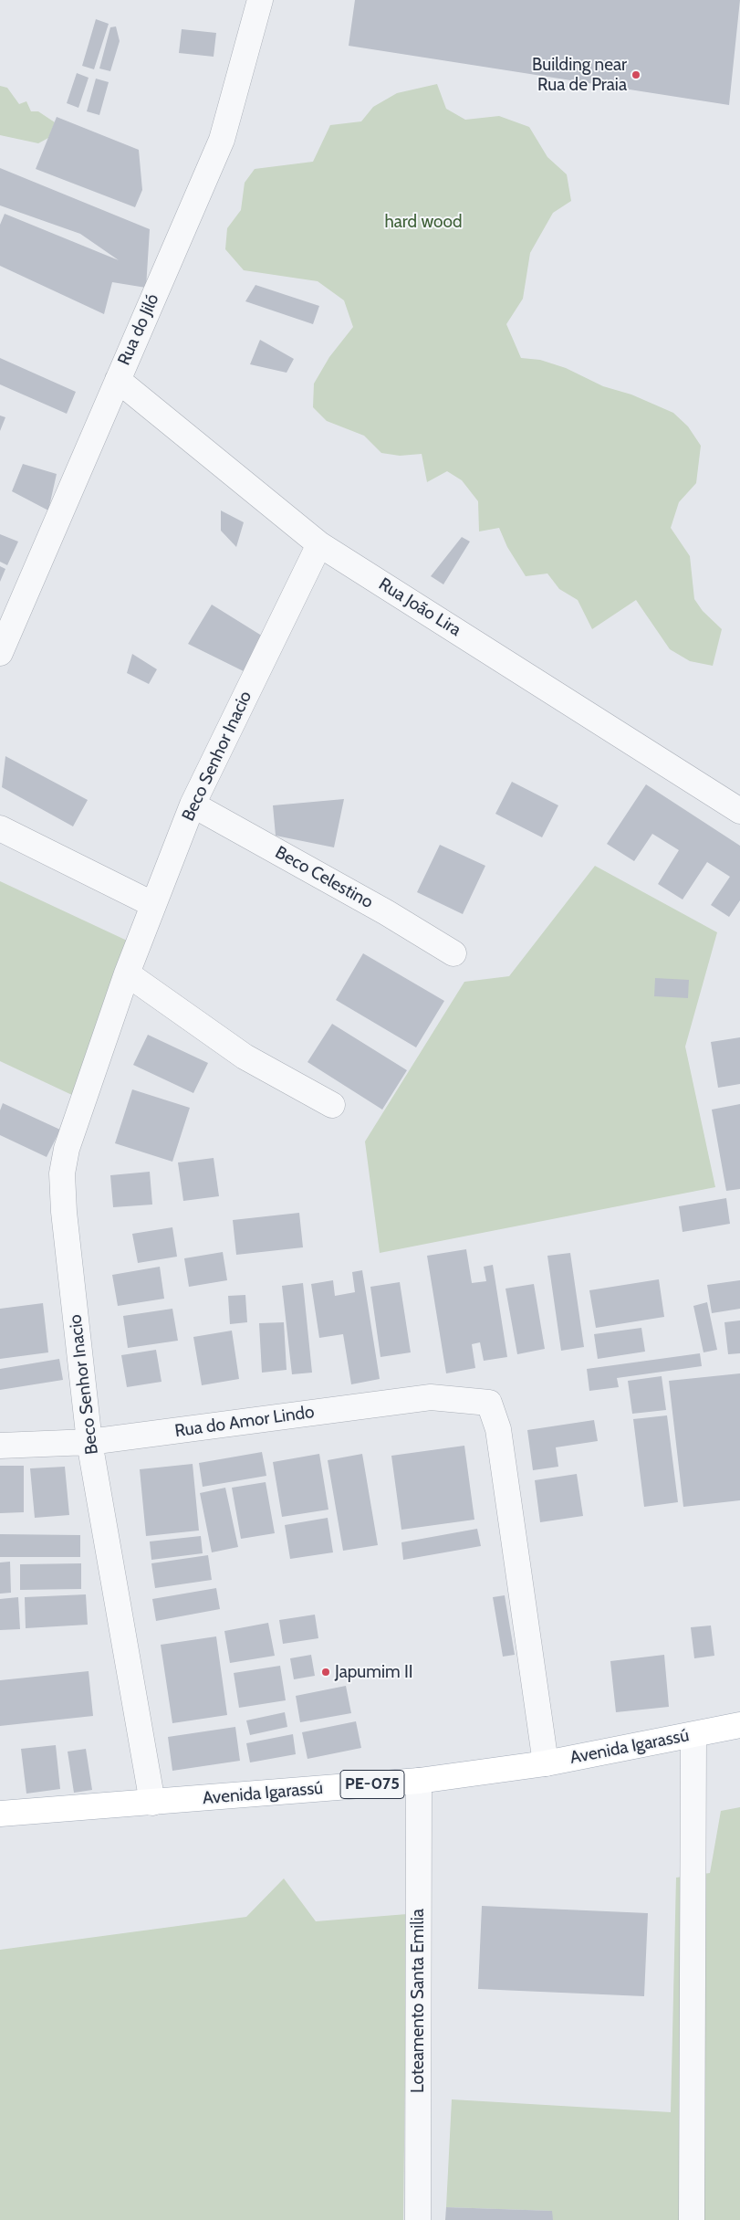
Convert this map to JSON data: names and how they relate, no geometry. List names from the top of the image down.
{
  "streets": {
    "main road": ["Avenida Igarassú", "PE-075"],
    "street": [
      "Rua do Jiló",
      "Rua João Lira",
      "Beco Senhor Inacio",
      "Beco Celestino",
      "Rua do Amor Lindo",
      "Loteamento Santa Emilia"
    ]
  },
  "crossings": [
    ["Rua do Jiló", "Rua João Lira"],
    ["Rua João Lira", "Beco Senhor Inacio"],
    ["Beco Senhor Inacio", "Beco Celestino"],
    ["Beco Senhor Inacio", "Rua do Amor Lindo"],
    ["Beco Senhor Inacio", "Avenida Igarassú"],
    ["Rua do Amor Lindo", "Avenida Igarassú"],
    ["Avenida Igarassú", "Loteamento Santa Emilia"]
  ],
  "parks": ["hard wood"],
  "places": ["Building near Rua de Praia", "Japumim II"]
}
